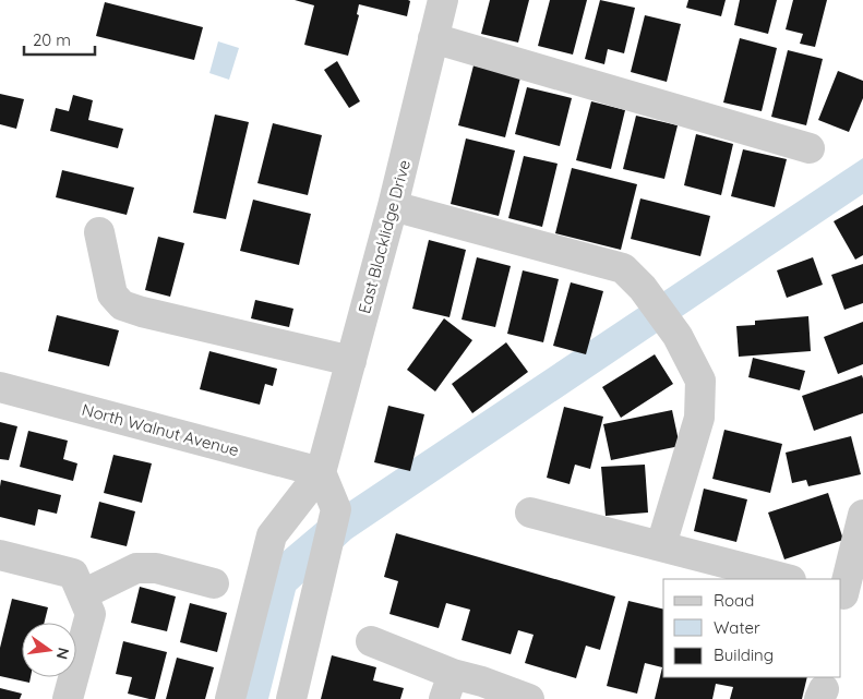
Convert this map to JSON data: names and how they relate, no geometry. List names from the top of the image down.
{
  "streets": {
    "street": ["East Blacklidge Drive", "North Walnut Avenue"]
  },
  "crossings": [
    ["East Blacklidge Drive", "North Walnut Avenue"]
  ],
  "legend": ["Road", "Water", "Building"],
  "scale_bar": "20 m",
  "north": "right"
}
